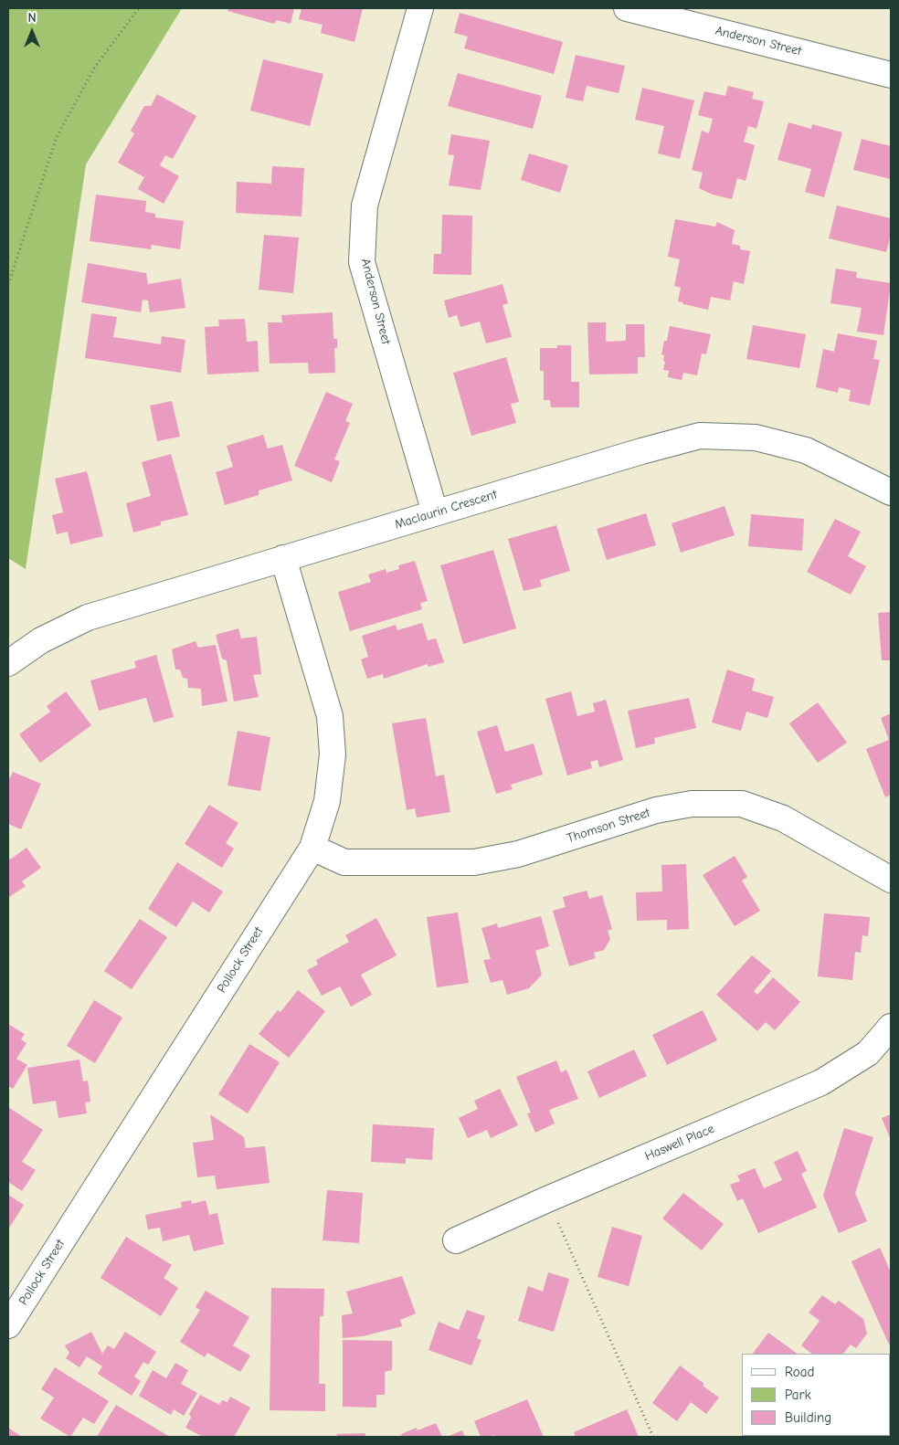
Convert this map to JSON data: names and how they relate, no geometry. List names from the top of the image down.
{
  "streets": {
    "street": [
      "Anderson Street",
      "Maclaurin Crescent",
      "Thomson Street",
      "Pollock Street",
      "Haswell Place"
    ]
  },
  "crossings": [
    ["Anderson Street", "Maclaurin Crescent"],
    ["Maclaurin Crescent", "Pollock Street"],
    ["Thomson Street", "Pollock Street"]
  ],
  "legend": ["Road", "Park", "Building"],
  "north": "top"
}
